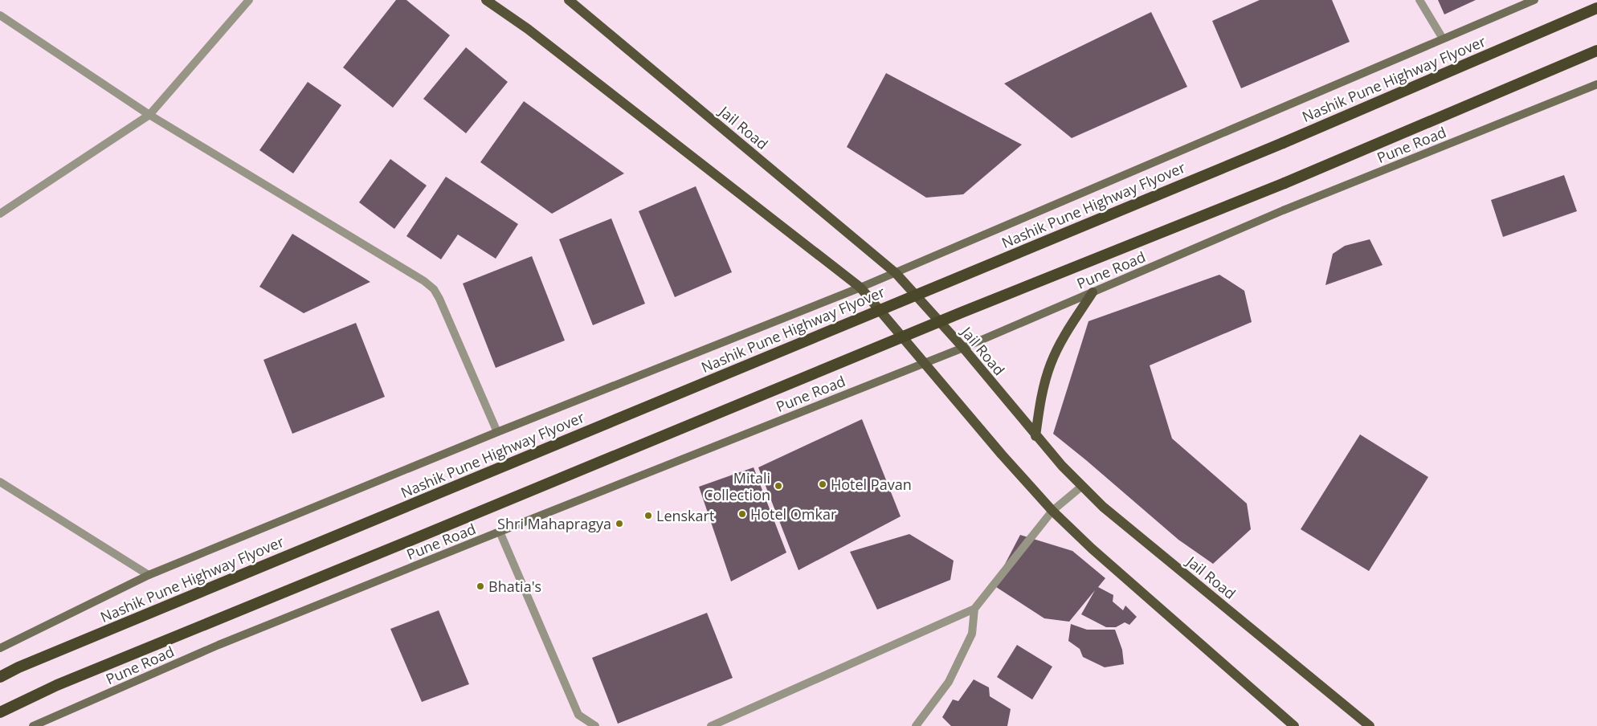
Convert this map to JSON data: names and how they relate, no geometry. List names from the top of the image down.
{
  "streets": {
    "highway": ["Nashik Pune Highway Flyover"],
    "main road": ["Jail Road", "Pune Road"]
  },
  "crossings": [
    ["Jail Road", "Pune Road"]
  ],
  "places": [
    "Hotel Pavan",
    "Mitali Collection",
    "Hotel Omkar",
    "Lenskart",
    "Shri Mahapragya",
    "Bhatia's"
  ]
}
